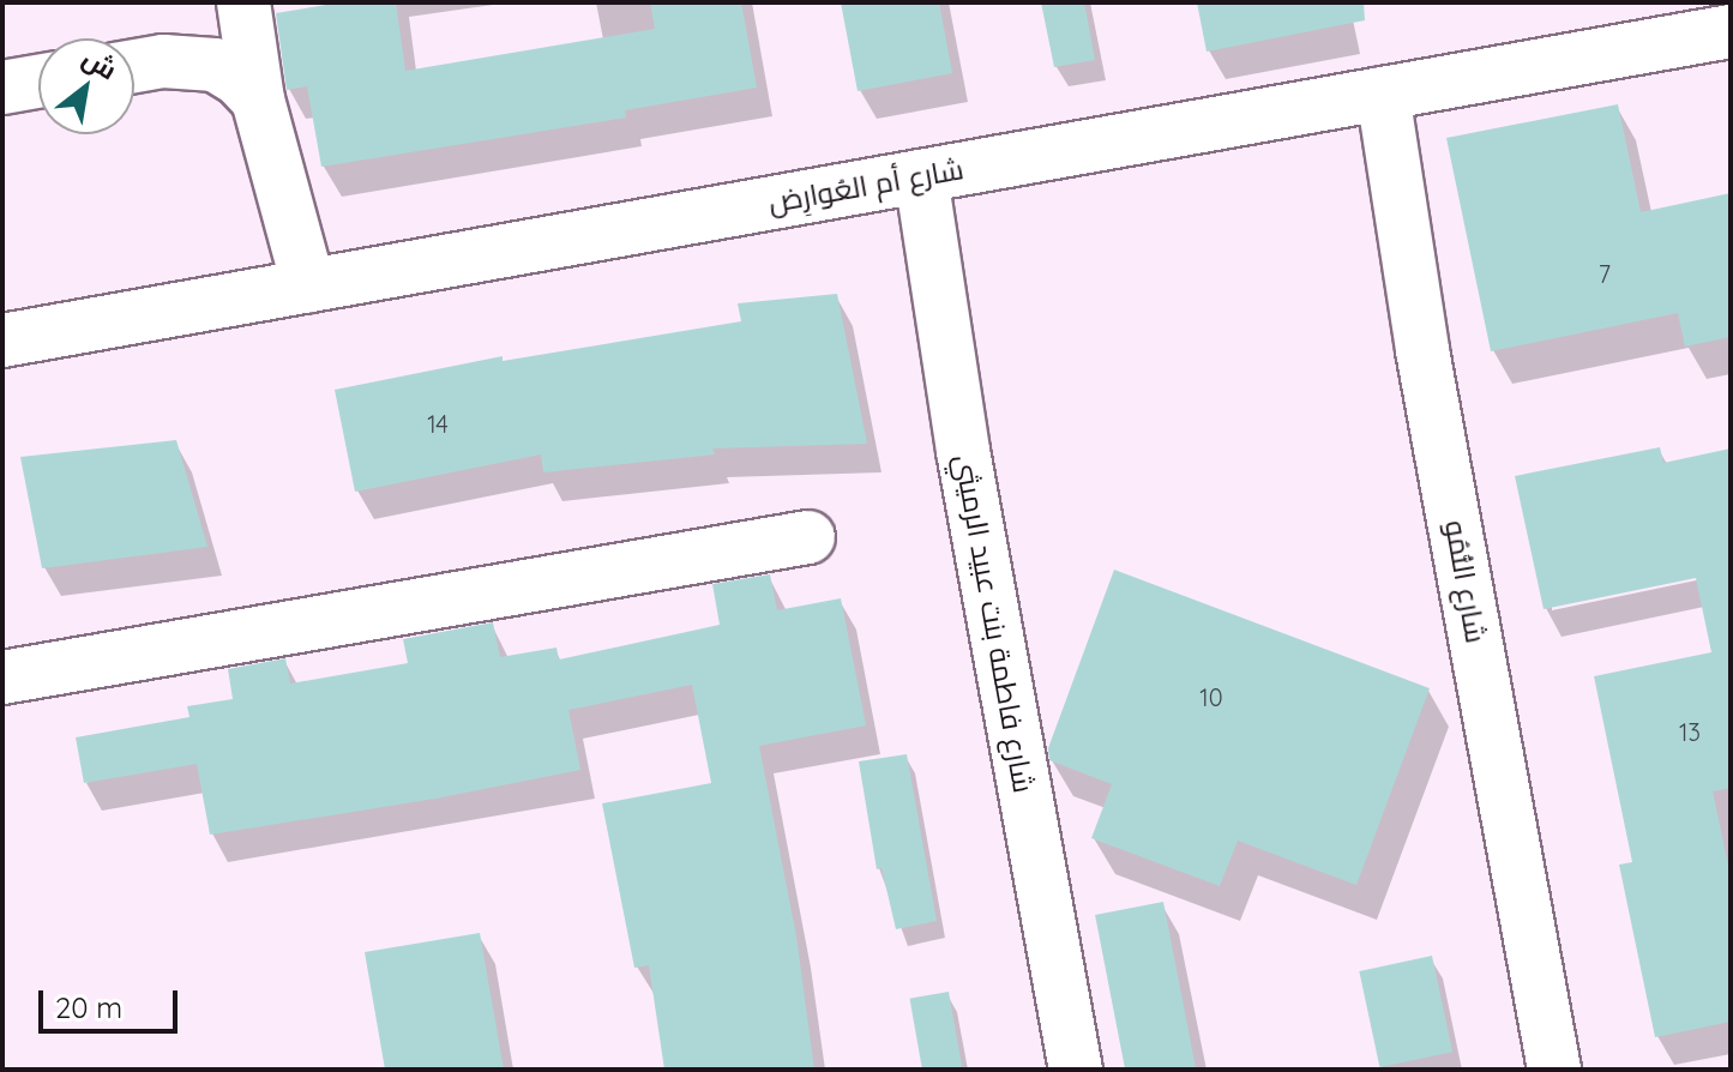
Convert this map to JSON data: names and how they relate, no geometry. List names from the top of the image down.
{
  "streets": {
    "street": ["شارع أم العُوارِض", "شارع النُّمُو", "شارع فاطمة بنت عبيد الرميثي"]
  },
  "crossings": [
    ["شارع أم العُوارِض", "شارع النُّمُو"],
    ["شارع أم العُوارِض", "شارع فاطمة بنت عبيد الرميثي"]
  ],
  "house_numbers": [
    "7",
    "14",
    "10",
    "13"
  ],
  "scale_bar": "20 m",
  "north": "top right"
}
